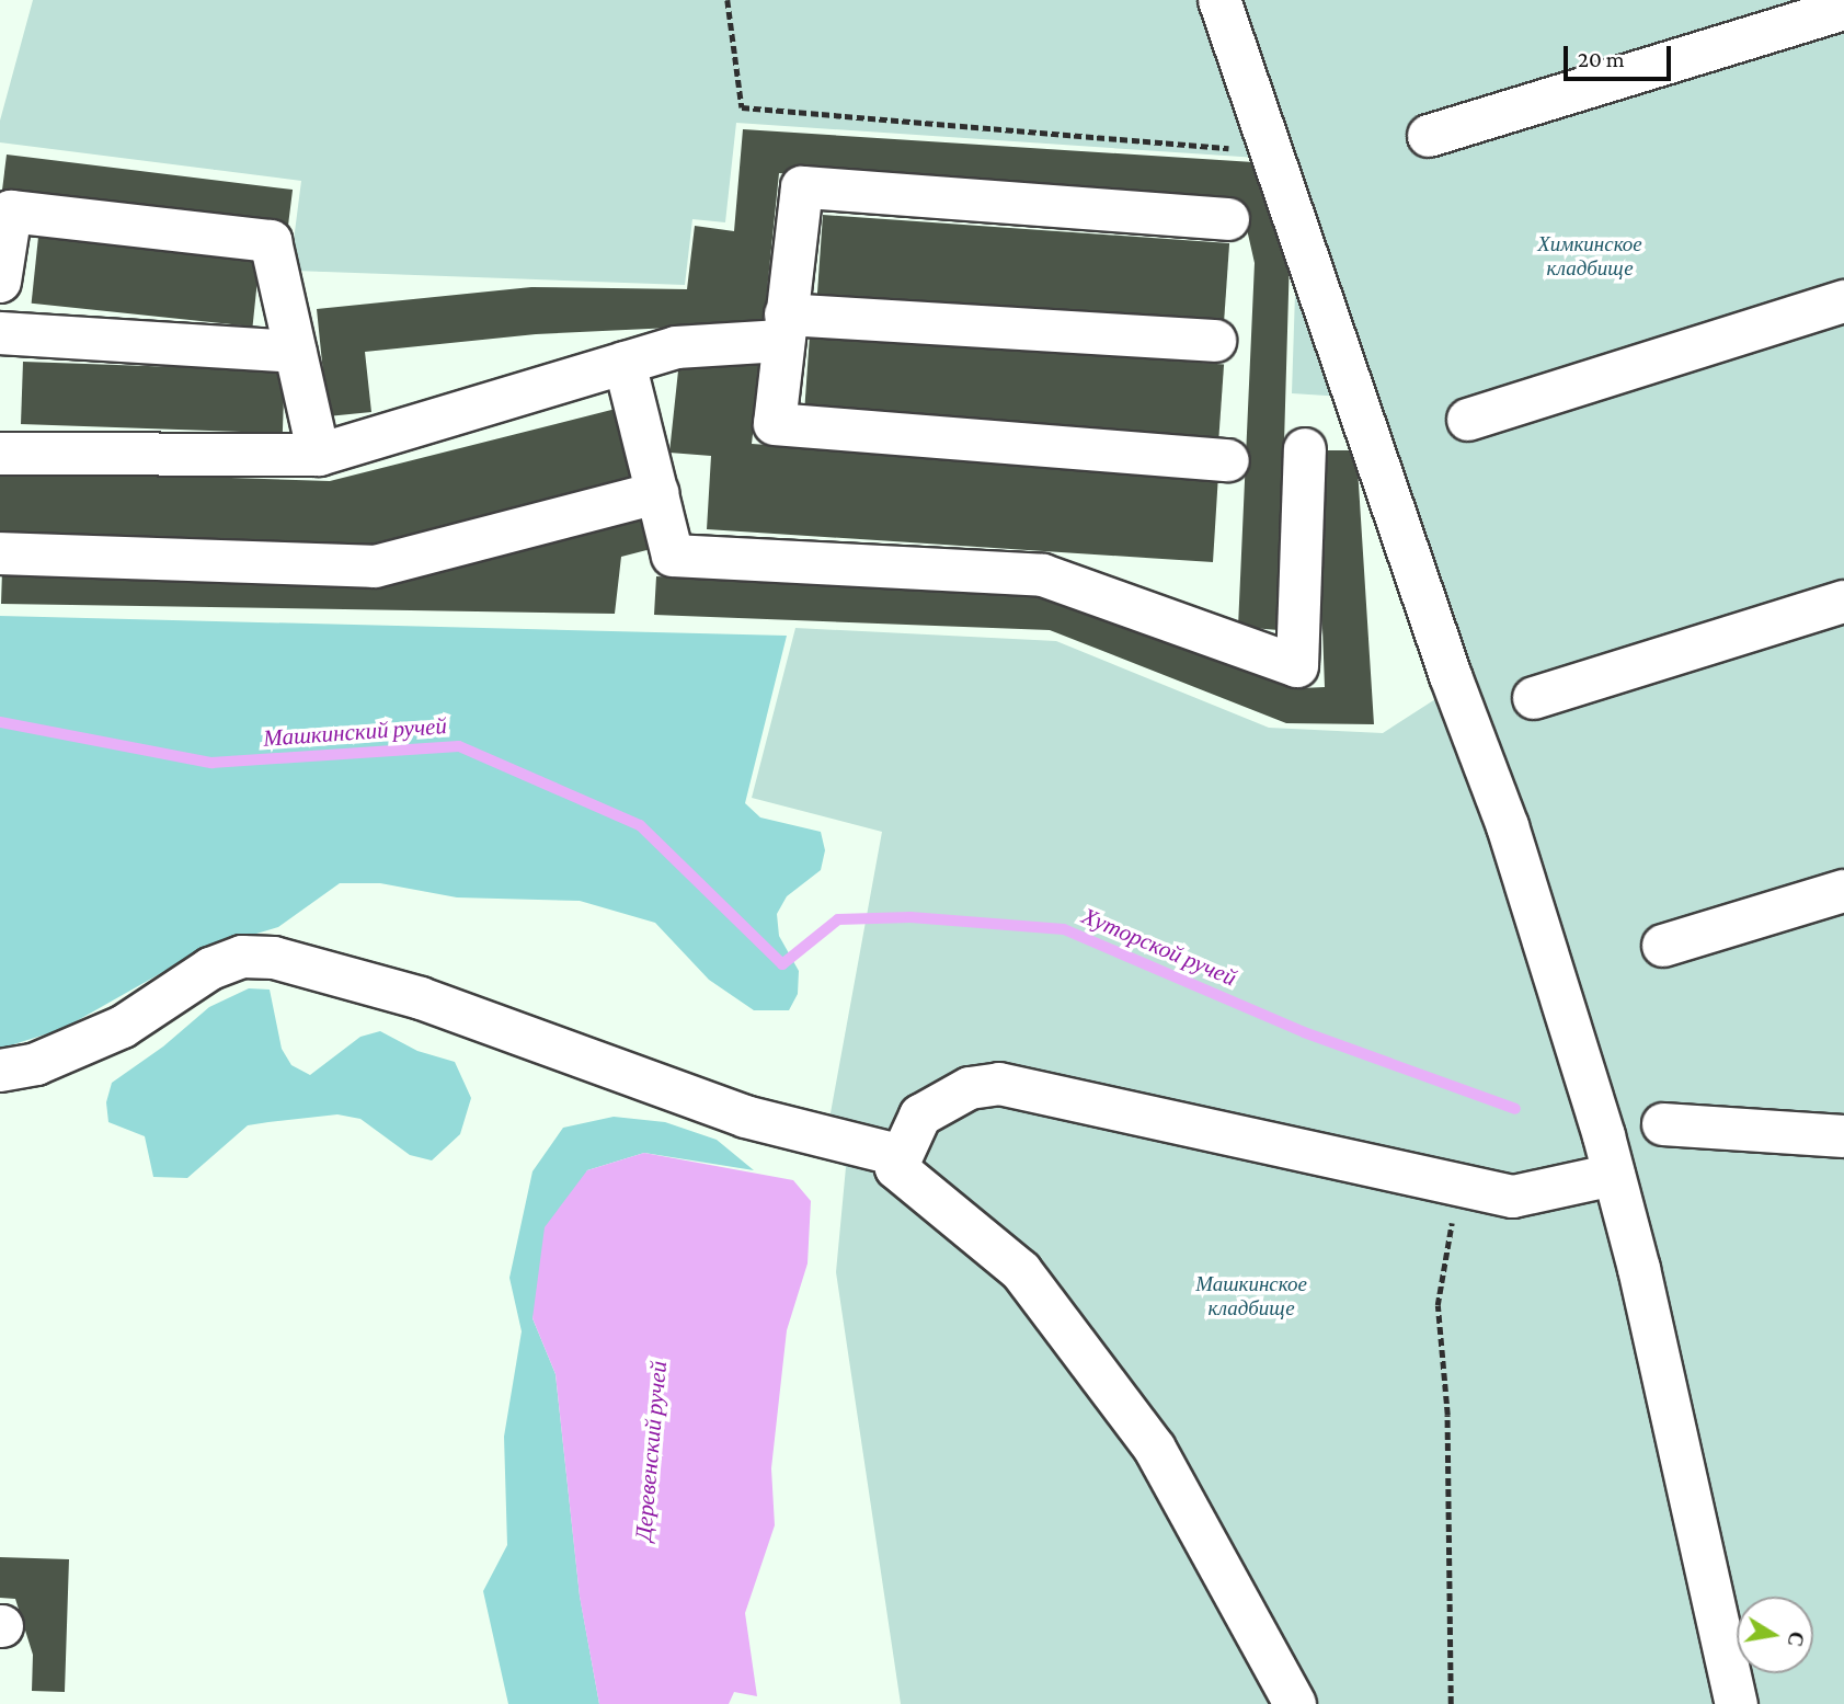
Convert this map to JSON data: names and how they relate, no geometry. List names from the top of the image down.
{
  "water": ["Машкинский ручей", "Хуторской ручей", "Деревенский ручей"],
  "parks": ["Химкинское кладбище", "Машкинское кладбище"],
  "scale_bar": "20 m",
  "north": "right"
}
